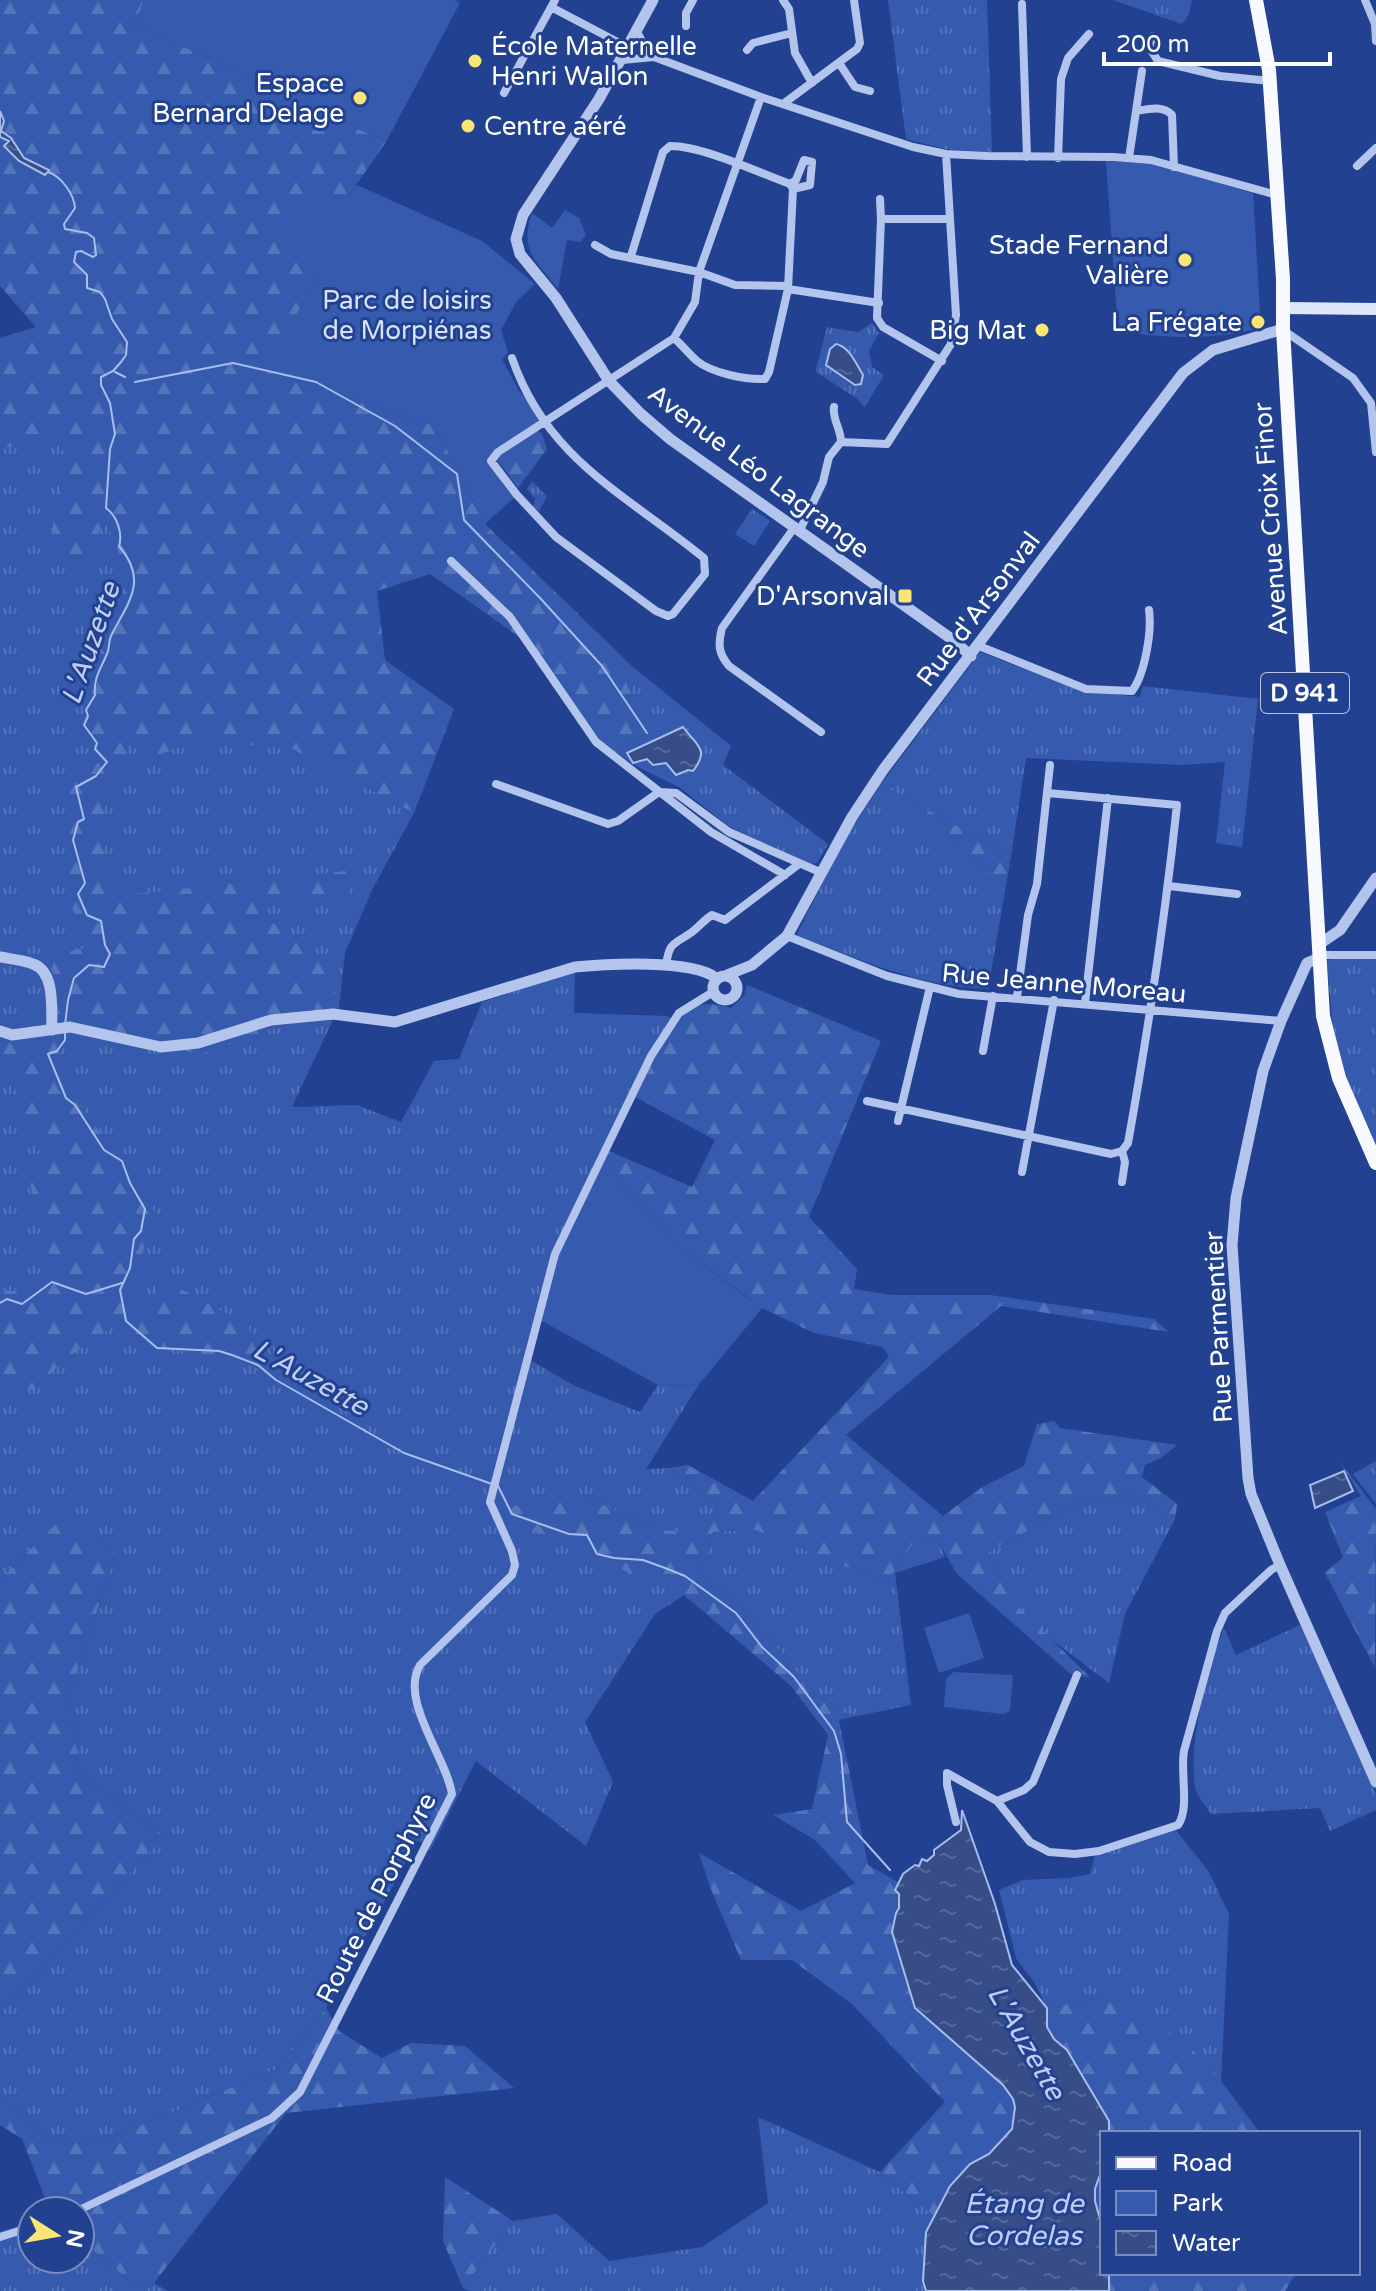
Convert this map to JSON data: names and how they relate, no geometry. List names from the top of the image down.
{
  "streets": {
    "main road": ["Avenue Croix Finor", "D 941"],
    "street": [
      "Avenue Léo Lagrange",
      "Rue d'Arsonval",
      "Rue Jeanne Moreau",
      "Rue Parmentier",
      "Route de Porphyre"
    ]
  },
  "crossings": [
    ["Avenue Léo Lagrange", "Rue d'Arsonval"],
    ["Avenue Croix Finor", "Rue d'Arsonval"],
    ["Avenue Croix Finor", "D 941"],
    ["Avenue Croix Finor", "Rue Parmentier"],
    ["Rue d'Arsonval", "D 941"],
    ["Rue d'Arsonval", "Route de Porphyre"],
    ["D 941", "Rue Parmentier"],
    ["Rue Jeanne Moreau", "Rue Parmentier"]
  ],
  "water": ["L'Auzette", "Étang de Cordelas"],
  "parks": ["Parc de loisirs de Morpiénas"],
  "places": {
    "other": [
      "École Maternelle Henri Wallon",
      "Espace Bernard Delage",
      "Centre aéré",
      "Stade Fernand Valière",
      "La Frégate",
      "Big Mat"
    ],
    "transit": ["D'Arsonval"]
  },
  "legend": ["Road", "Park", "Water"],
  "scale_bar": "200 m",
  "north": "right"
}
